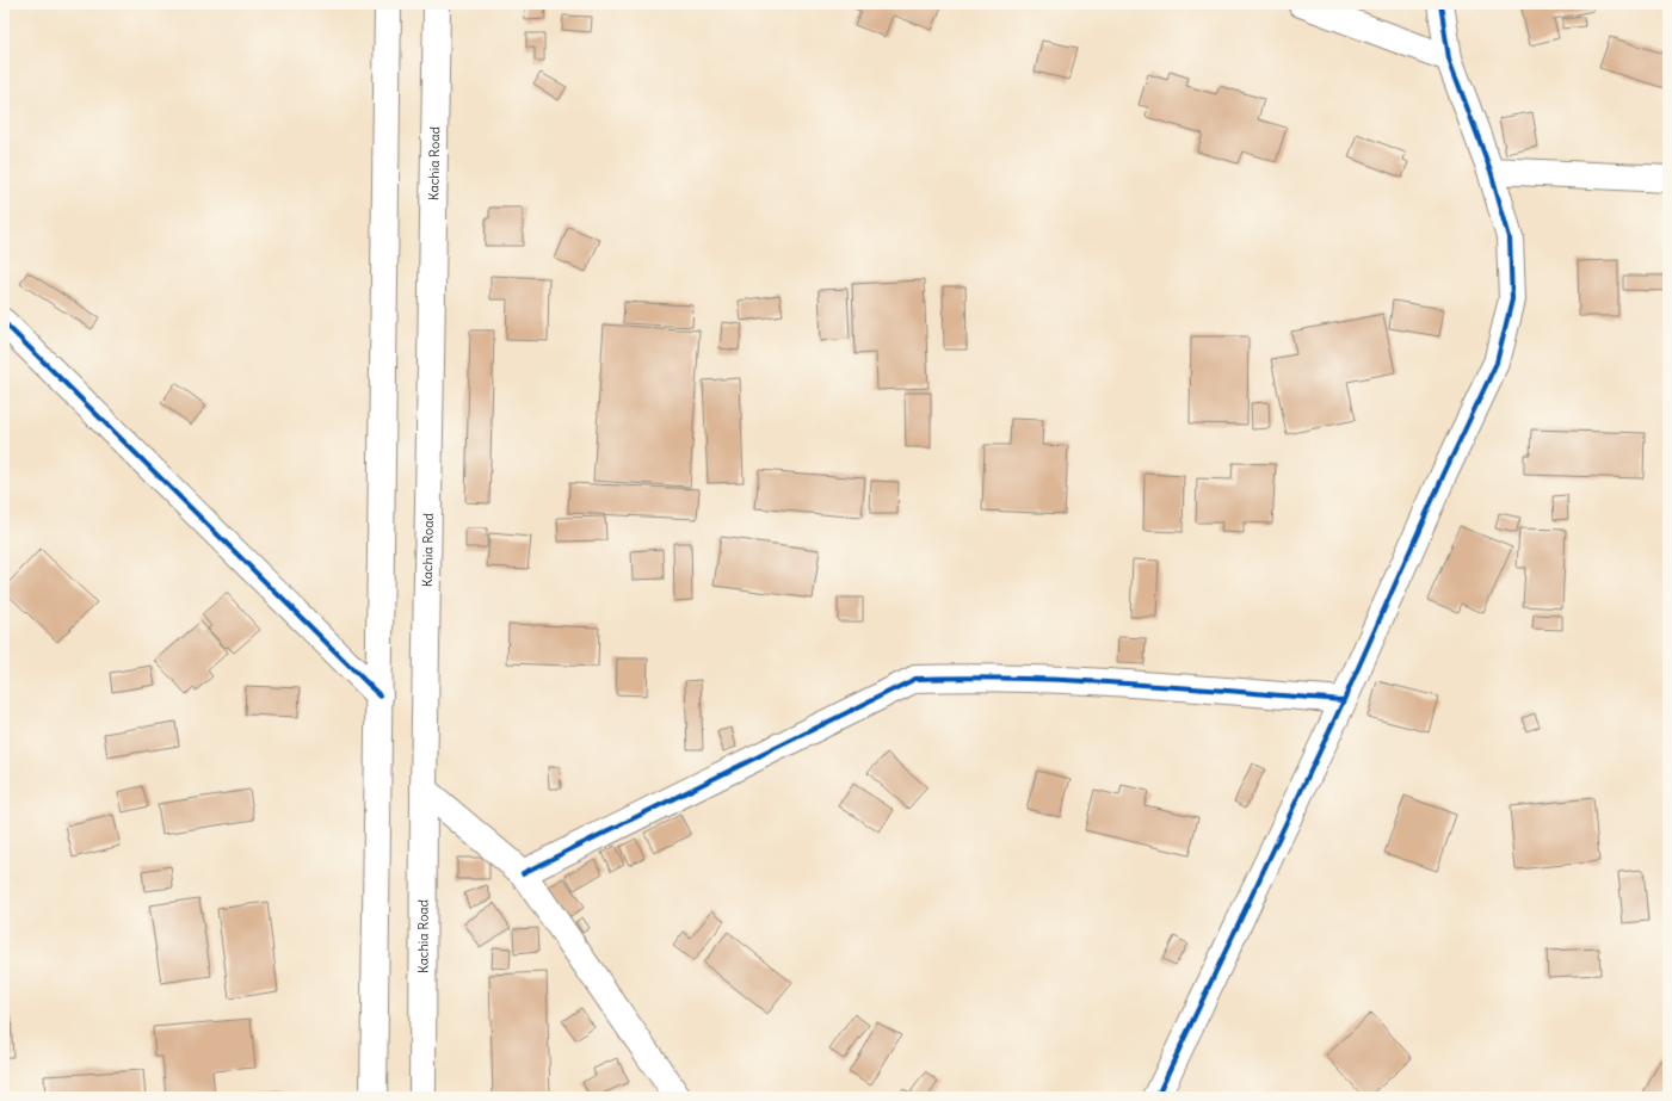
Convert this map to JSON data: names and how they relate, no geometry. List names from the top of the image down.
{
  "streets": {
    "street": ["Kachia Road"]
  }
}
